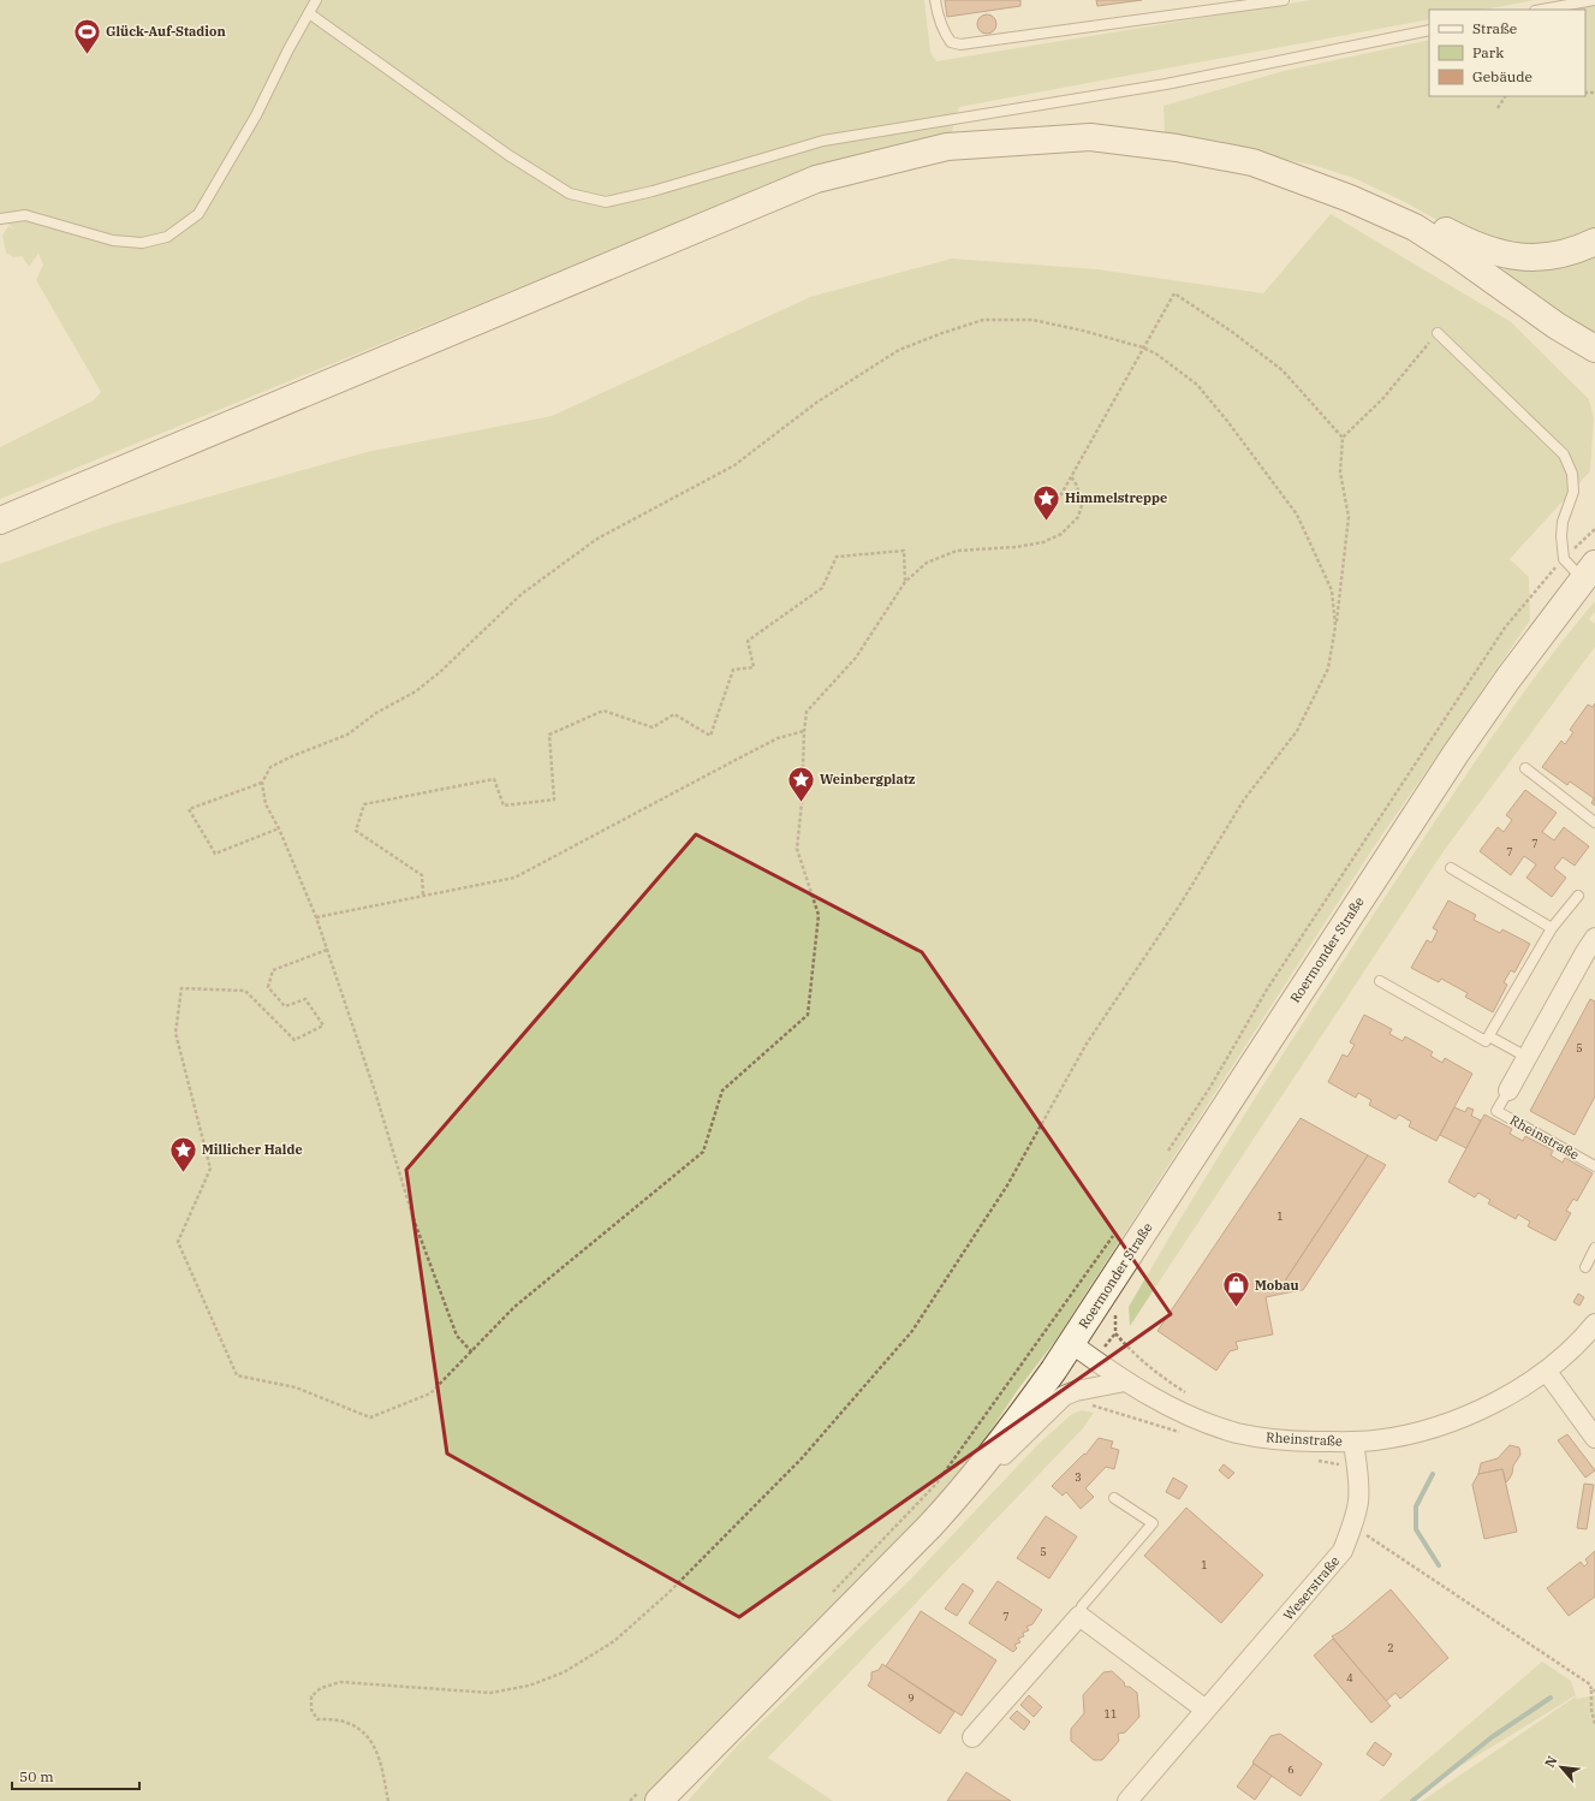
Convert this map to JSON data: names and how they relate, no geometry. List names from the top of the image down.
{
  "streets": {
    "main road": ["Roermonder Straße"],
    "street": ["Rheinstraße", "Weserstraße"]
  },
  "crossings": [
    ["Roermonder Straße", "Rheinstraße"],
    ["Rheinstraße", "Weserstraße"]
  ],
  "places": {
    "sports": ["Glück-Auf-Stadion"],
    "place": ["Himmelstreppe", "Weinbergplatz", "Millicher Halde"],
    "shop": ["Mobau"]
  },
  "house_numbers": [
    "7",
    "7",
    "5",
    "1",
    "3",
    "5",
    "1",
    "7",
    "2",
    "4",
    "9",
    "11",
    "6"
  ],
  "legend": ["Straße", "Park", "Gebäude"],
  "scale_bar": "50 m",
  "north": "top left"
}
